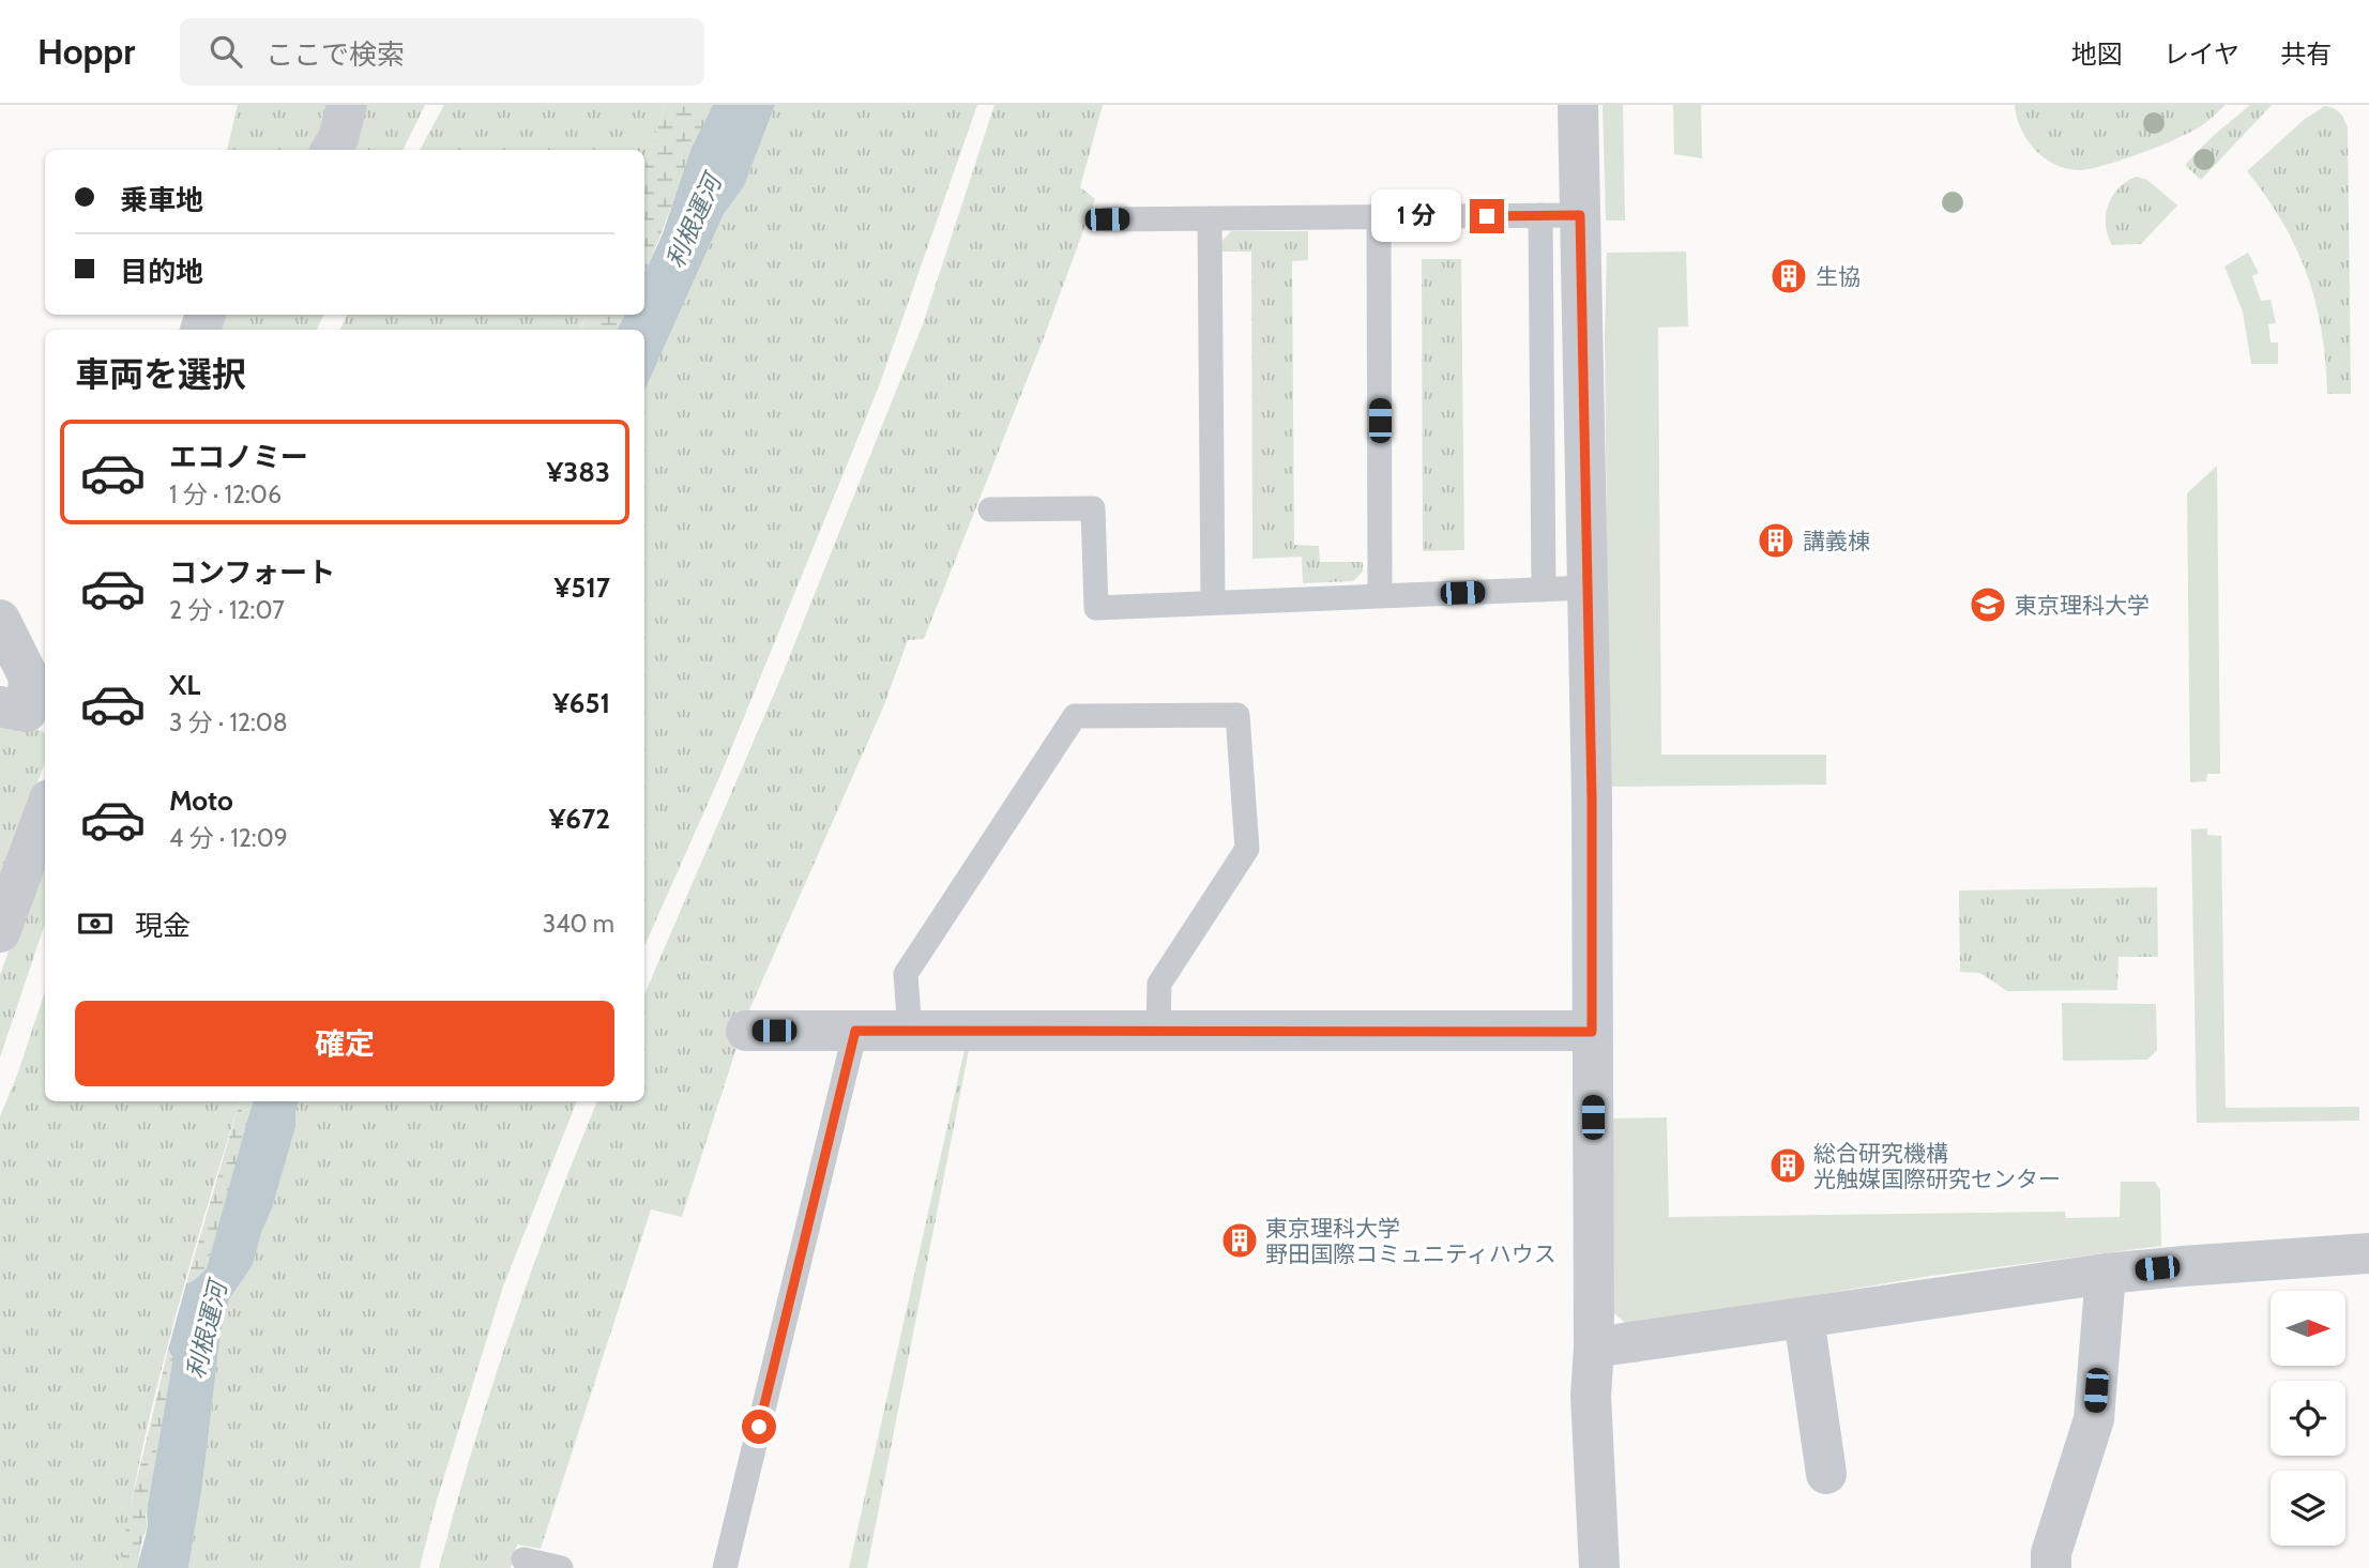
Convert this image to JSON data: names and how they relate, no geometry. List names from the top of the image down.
{
  "water": ["利根運河"],
  "places": {
    "building": [
      "生協",
      "講義棟",
      "総合研究機構 光触媒国際研究センター",
      "東京理科大学 野田国際コミュニティハウス"
    ],
    "school or university": ["東京理科大学"]
  },
  "north": "right",
  "page": {
    "header": "Hoppr",
    "search": "ここで検索",
    "nav": ["地図", "レイヤ", "共有"],
    "banner": ["乗車地", "目的地"],
    "bubble": "1 分",
    "heading": "車両を選択",
    "list": [
      {
        "name": "エコノミー",
        "note": "1 分 · 12:06",
        "value": "¥383"
      },
      {
        "name": "コンフォート",
        "note": "2 分 · 12:07",
        "value": "¥517"
      },
      {
        "name": "XL",
        "note": "3 分 · 12:08",
        "value": "¥651"
      },
      {
        "name": "Moto",
        "note": "4 分 · 12:09",
        "value": "¥672"
      }
    ],
    "pay": ["現金", "340 m"],
    "buttons": "確定"
  }
}
